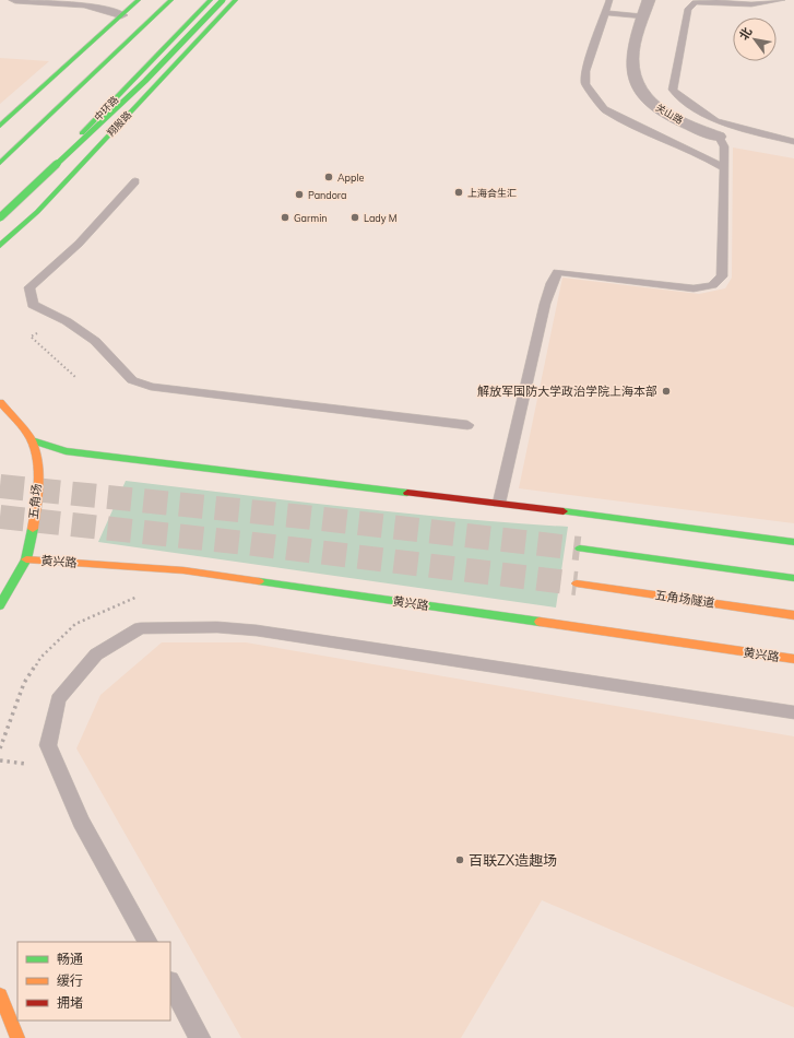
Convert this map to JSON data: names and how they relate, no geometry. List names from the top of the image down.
{
  "streets": {
    "main road": [
      "中环路",
      "翔殷路",
      "五角场",
      "黄兴路",
      "五角场隧道"
    ],
    "street": ["关山路"]
  },
  "crossings": [
    ["五角场", "黄兴路"]
  ],
  "places": [
    "Apple",
    "上海合生汇",
    "Pandora",
    "Garmin",
    "Lady M",
    "解放军国防大学政治学院上海本部",
    "百联ZX造趣场"
  ],
  "legend": ["畅通", "缓行", "拥堵"],
  "north": "top left"
}
